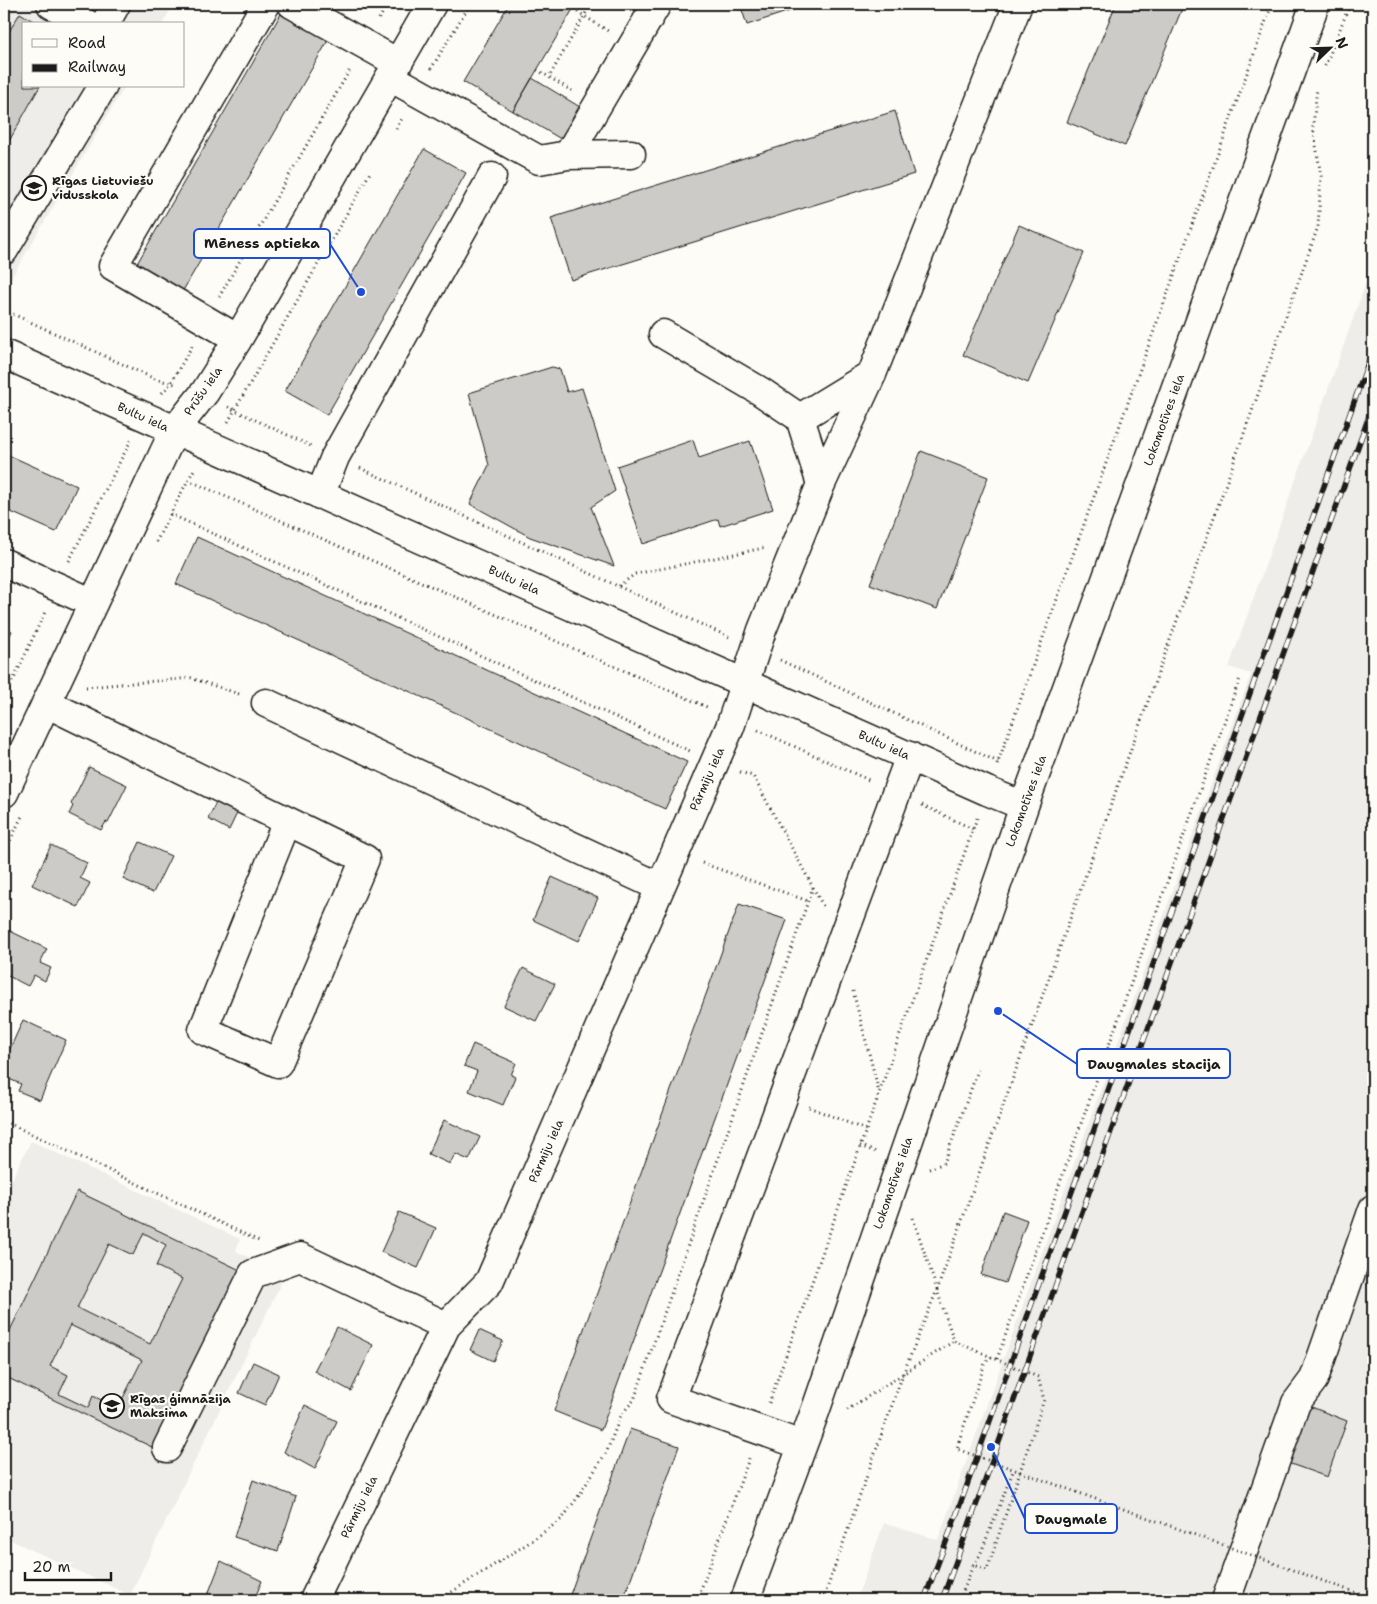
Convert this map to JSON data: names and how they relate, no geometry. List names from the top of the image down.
{
  "streets": {
    "street": [
      "Prūšu iela",
      "Bultu iela",
      "Lokomotīves iela",
      "Pārmiju iela"
    ]
  },
  "crossings": [
    ["Prūšu iela", "Bultu iela"],
    ["Bultu iela", "Lokomotīves iela"],
    ["Bultu iela", "Pārmiju iela"]
  ],
  "places": {
    "school or university": ["Rīgas Lietuviešu vidusskola", "Rīgas ģimnāzija Maksima"],
    "other": ["Mēness aptieka", "Daugmales stacija", "Daugmale"]
  },
  "legend": ["Road", "Railway"],
  "scale_bar": "20 m",
  "north": "top right"
}
